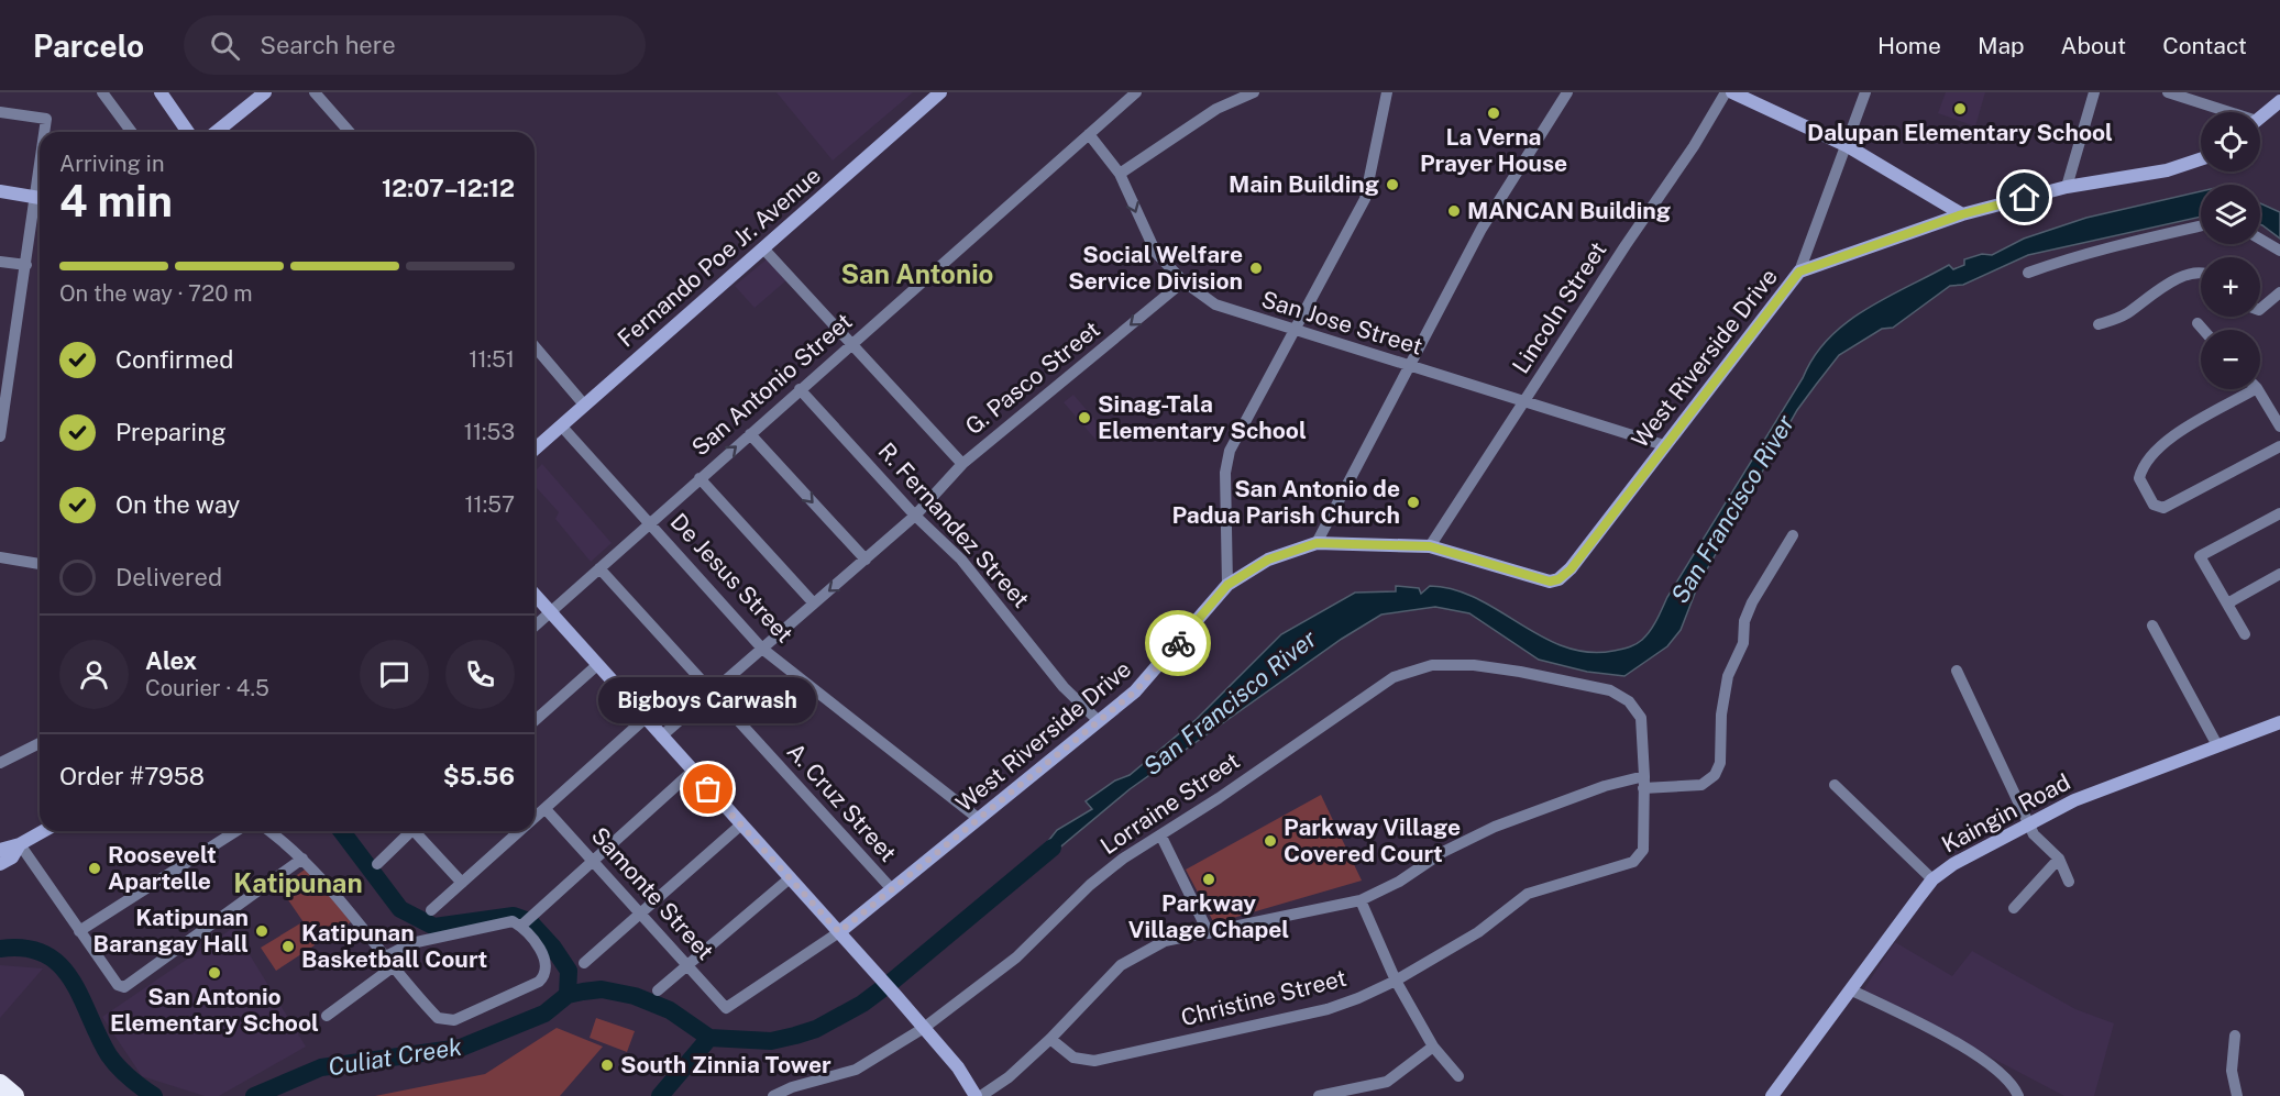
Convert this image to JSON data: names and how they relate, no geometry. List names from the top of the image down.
{
  "streets": {
    "street": [
      "Fernando Poe Jr. Avenue",
      "Lincoln Street",
      "San Jose Street",
      "West Riverside Drive",
      "G. Pasco Street",
      "San Antonio Street",
      "R. Fernandez Street",
      "De Jesus Street",
      "A. Cruz Street",
      "Lorraine Street",
      "Kaingin Road",
      "Samonte Street",
      "Christine Street"
    ]
  },
  "crossings": [
    ["Fernando Poe Jr. Avenue", "De Jesus Street"],
    ["Lincoln Street", "San Jose Street"],
    ["Lincoln Street", "West Riverside Drive"],
    ["San Jose Street", "West Riverside Drive"],
    ["San Jose Street", "G. Pasco Street"],
    ["San Jose Street", "San Antonio Street"],
    ["West Riverside Drive", "R. Fernandez Street"],
    ["West Riverside Drive", "De Jesus Street"],
    ["West Riverside Drive", "A. Cruz Street"],
    ["West Riverside Drive", "Samonte Street"],
    ["G. Pasco Street", "R. Fernandez Street"],
    ["G. Pasco Street", "De Jesus Street"],
    ["G. Pasco Street", "A. Cruz Street"],
    ["San Antonio Street", "R. Fernandez Street"],
    ["San Antonio Street", "De Jesus Street"],
    ["San Antonio Street", "A. Cruz Street"],
    ["Lorraine Street", "Christine Street"]
  ],
  "one_way": ["G. Pasco Street"],
  "districts": ["San Antonio", "Katipunan"],
  "water": ["San Francisco River", "Culiat Creek"],
  "places": [
    "Dalupan Elementary School",
    "La Verna Prayer House",
    "Main Building",
    "MANCAN Building",
    "Social Welfare Service Division",
    "Sinag-Tala Elementary School",
    "San Antonio de Padua Parish Church",
    "Bigboys Carwash",
    "Parkway Village Covered Court",
    "Roosevelt Apartelle",
    "Parkway Village Chapel",
    "Katipunan Barangay Hall",
    "Katipunan Basketball Court",
    "San Antonio Elementary School",
    "South Zinnia Tower"
  ],
  "page": {
    "header": "Parcelo",
    "search": "Search here",
    "nav": [
      "Home",
      "Map",
      "About",
      "Contact"
    ],
    "map_buttons": ["+", "−"],
    "heading": ["4 min", "Arriving in", "12:07–12:12"],
    "panel": [
      "Alex",
      "Courier · 4.5",
      "Order #7958",
      "$5.56"
    ],
    "bar": "On the way · 720 m",
    "list": [
      ["Confirmed", "11:51"],
      ["Preparing", "11:53"],
      ["On the way", "11:57"],
      "Delivered"
    ],
    "bubble": "Bigboys Carwash"
  }
}
